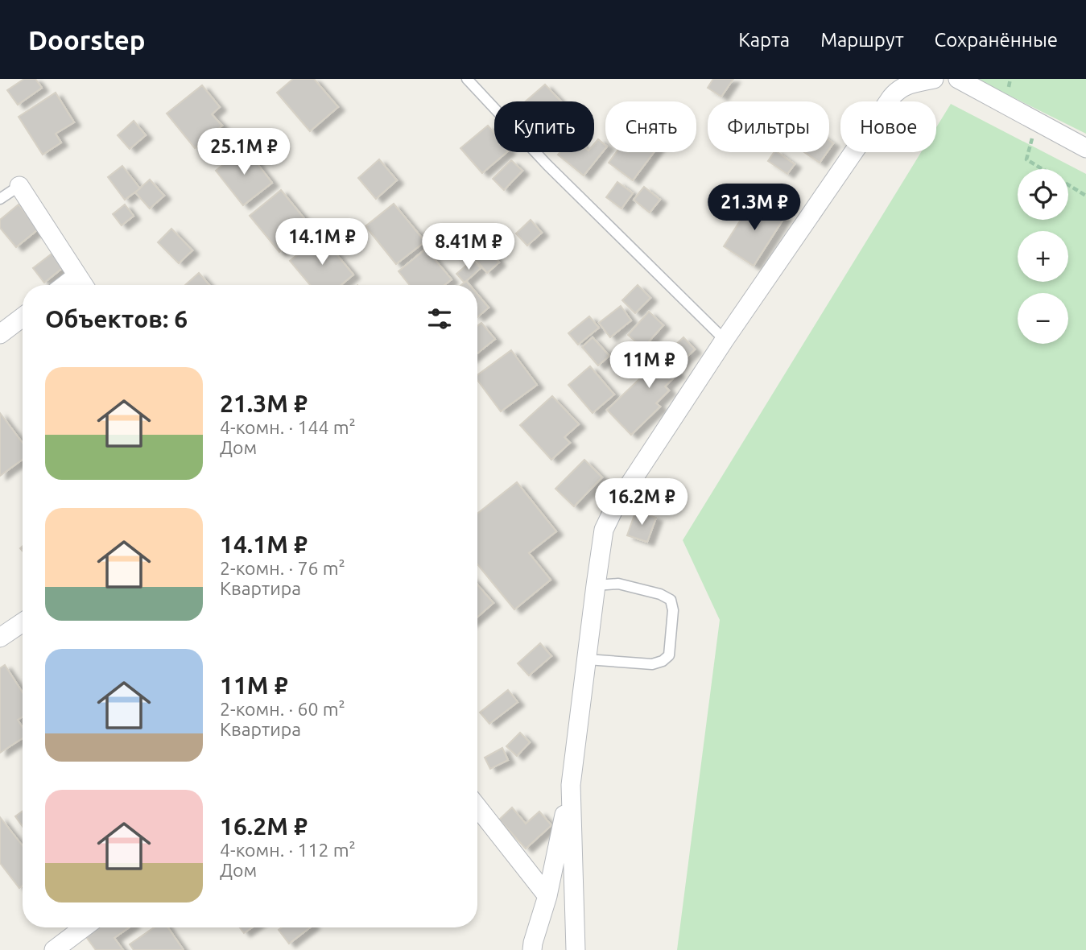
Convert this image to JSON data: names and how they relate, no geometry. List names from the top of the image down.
{
  "page": {
    "header": "Doorstep",
    "nav": ["Карта", "Маршрут", "Сохранённые"],
    "chip": [
      "Купить",
      "Снять",
      "Фильтры",
      "Новое"
    ],
    "price": [
      "25.1M ₽",
      "21.3M ₽",
      "14.1M ₽",
      "8.41M ₽",
      "11M ₽",
      "16.2M ₽"
    ],
    "map_buttons": ["+", "−"],
    "heading": "Объектов: 6",
    "list": [
      {
        "name": "21.3M ₽",
        "note": "4-комн. · 144 m² · Дом"
      },
      {
        "name": "14.1M ₽",
        "note": "2-комн. · 76 m² · Квартира"
      },
      {
        "name": "11M ₽",
        "note": "2-комн. · 60 m² · Квартира"
      },
      {
        "name": "16.2M ₽",
        "note": "4-комн. · 112 m² · Дом"
      }
    ]
  }
}
